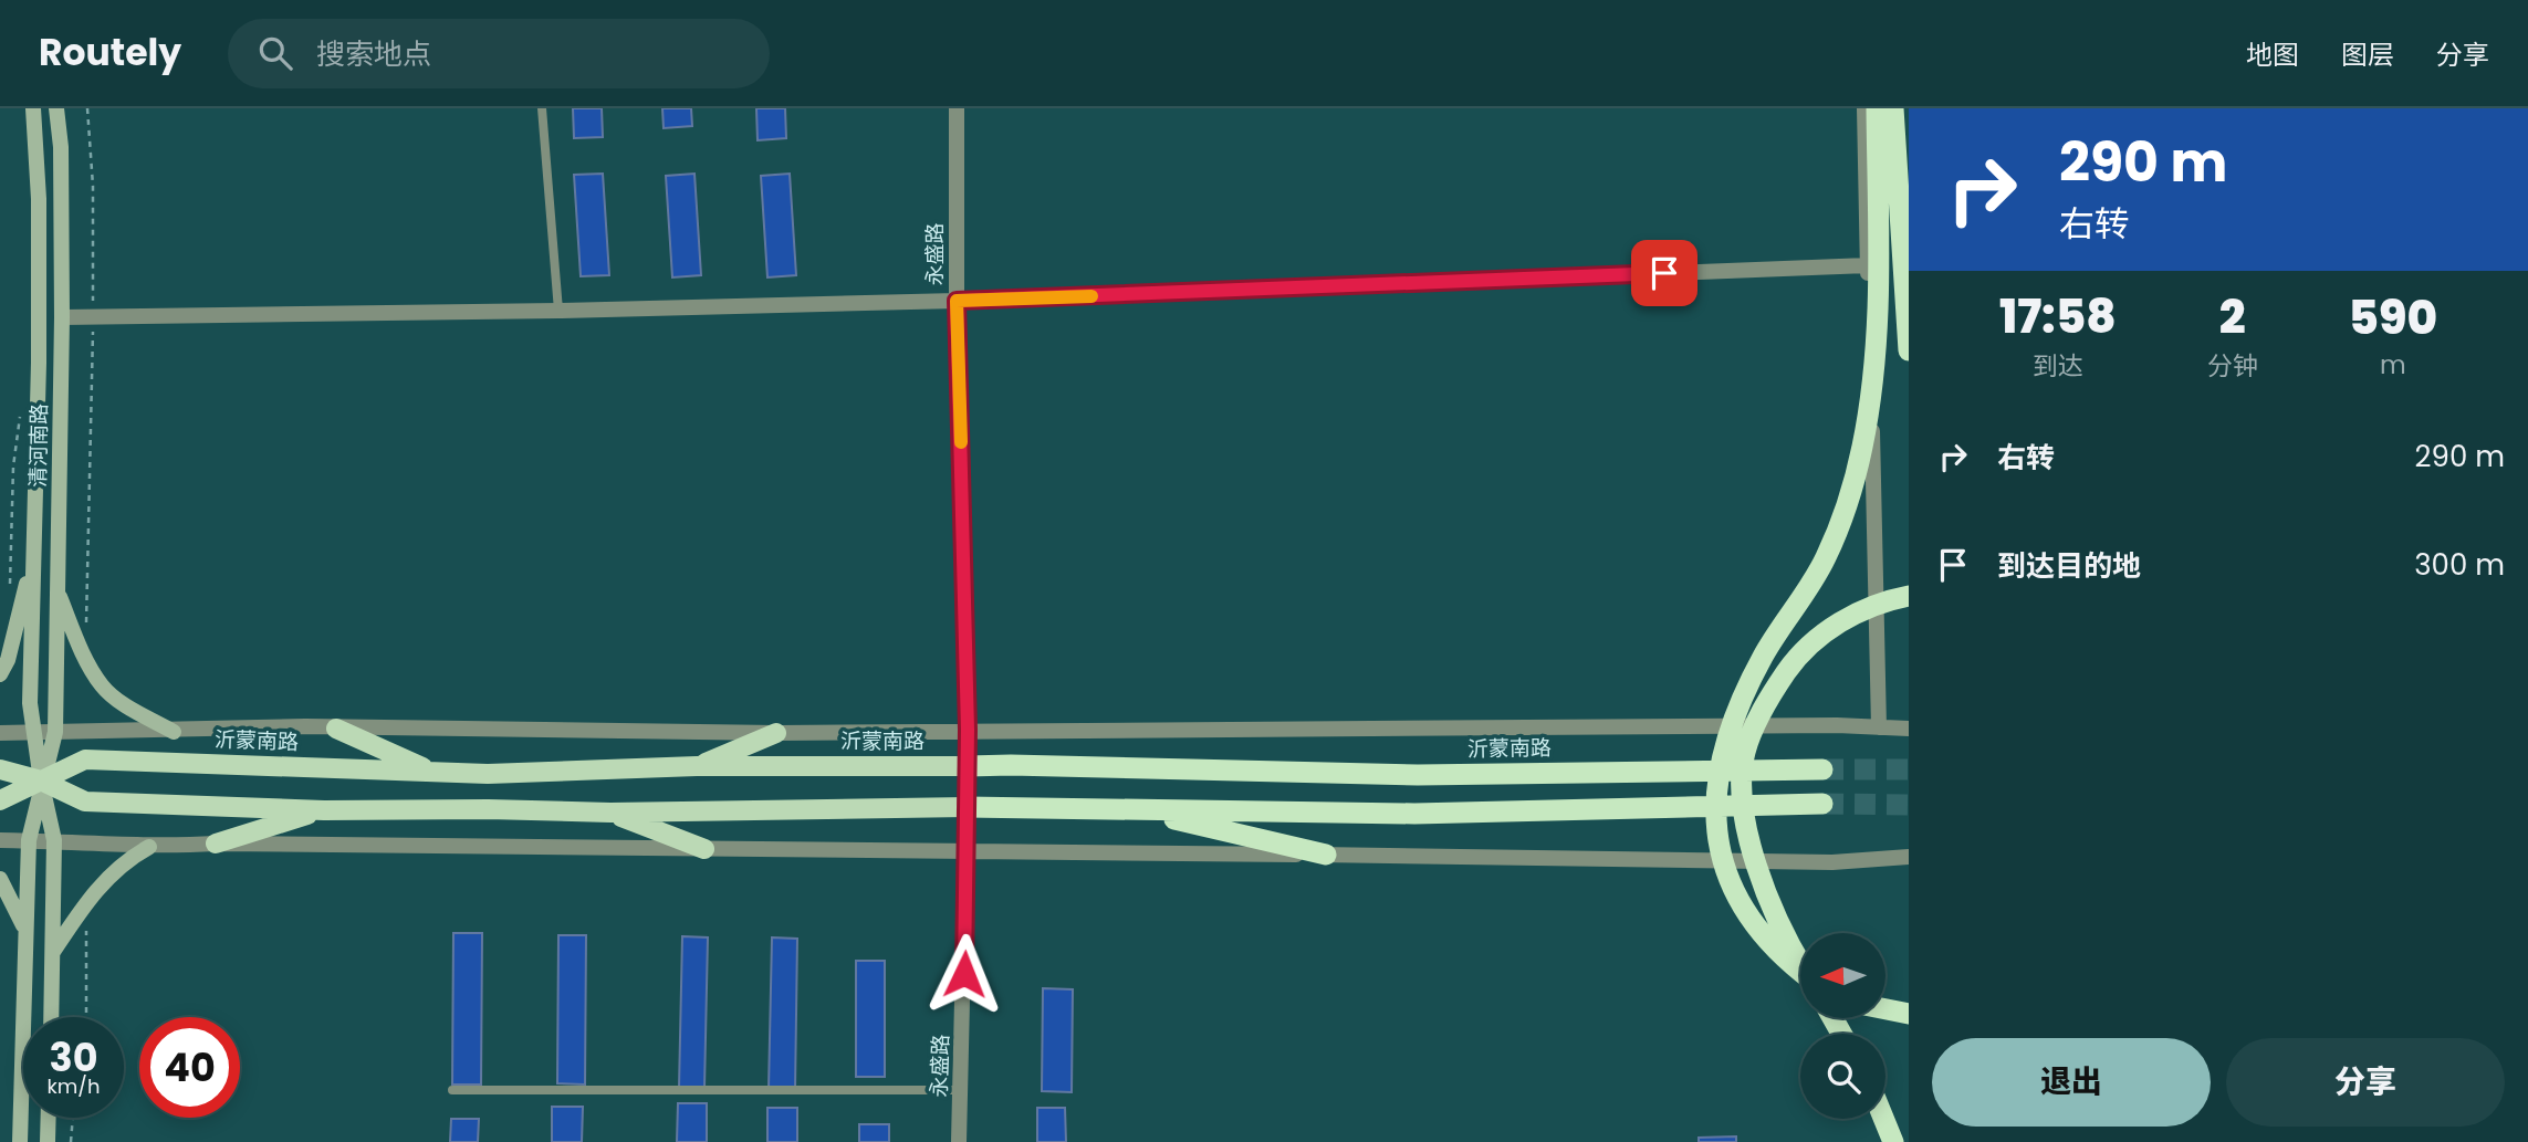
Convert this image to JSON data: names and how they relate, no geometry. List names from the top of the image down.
{
  "streets": {
    "highway": ["沂蒙南路"],
    "main road": ["清河南路"],
    "street": ["永盛路"]
  },
  "crossings": [
    ["永盛路", "沂蒙南路"],
    ["清河南路", "沂蒙南路"]
  ],
  "north": "left",
  "page": {
    "header": "Routely",
    "search": "搜索地点",
    "nav": ["地图", "图层", "分享"],
    "turn": ["290 m", "右转"],
    "eta": [
      "17:58",
      "到达",
      "2",
      "分钟",
      "590",
      "m"
    ],
    "list": [
      {
        "name": "右转",
        "value": "290 m"
      },
      {
        "name": "到达目的地",
        "value": "300 m"
      }
    ],
    "speed": "30 km/h",
    "limit": "40",
    "buttons": ["退出", "分享"]
  }
}
